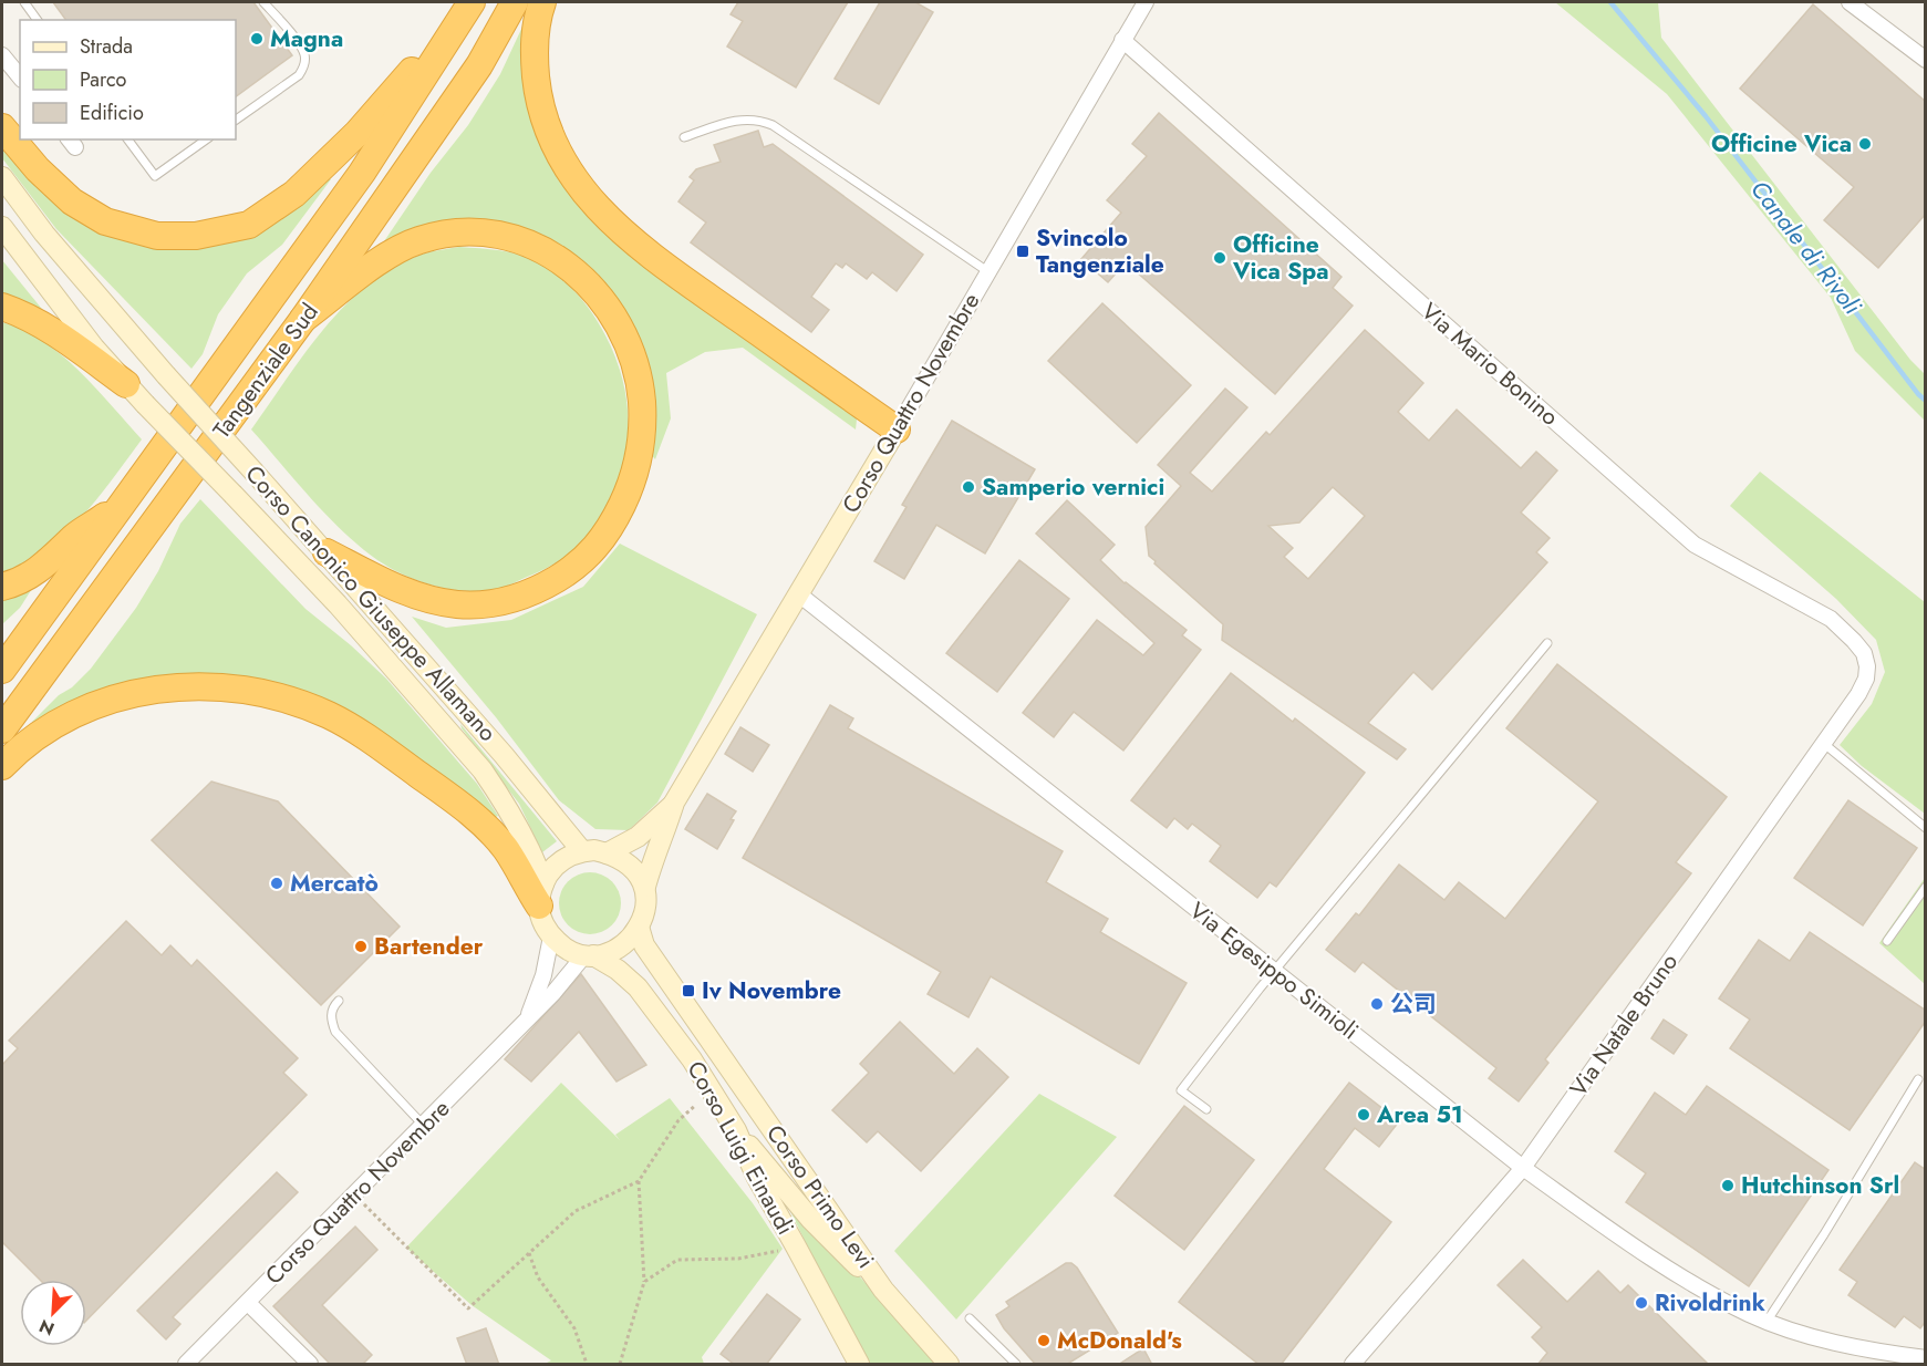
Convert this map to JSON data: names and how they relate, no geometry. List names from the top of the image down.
{
  "streets": {
    "highway": ["Tangenziale Sud"],
    "main road": [
      "Corso Quattro Novembre",
      "Corso Canonico Giuseppe Allamano",
      "Corso Luigi Einaudi",
      "Corso Primo Levi"
    ],
    "street": ["Via Mario Bonino", "Via Egesippo Simioli", "Via Natale Bruno"]
  },
  "crossings": [
    ["Via Mario Bonino", "Corso Quattro Novembre"],
    ["Via Mario Bonino", "Via Natale Bruno"],
    ["Corso Quattro Novembre", "Corso Canonico Giuseppe Allamano"],
    ["Corso Quattro Novembre", "Via Egesippo Simioli"],
    ["Corso Quattro Novembre", "Corso Luigi Einaudi"],
    ["Corso Canonico Giuseppe Allamano", "Corso Luigi Einaudi"],
    ["Via Egesippo Simioli", "Via Natale Bruno"],
    ["Corso Luigi Einaudi", "Corso Primo Levi"]
  ],
  "water": ["Canale di Rivoli"],
  "places": {
    "other": [
      "Magna",
      "Officine Vica",
      "Officine Vica Spa",
      "Samperio vernici",
      "Mercatò",
      "Bartender",
      "公司",
      "Area 51",
      "Hutchinson Srl",
      "Rivoldrink",
      "McDonald's"
    ],
    "transit": ["Svincolo Tangenziale", "Iv Novembre"]
  },
  "legend": ["Strada", "Parco", "Edificio"],
  "north": "bottom left"
}
